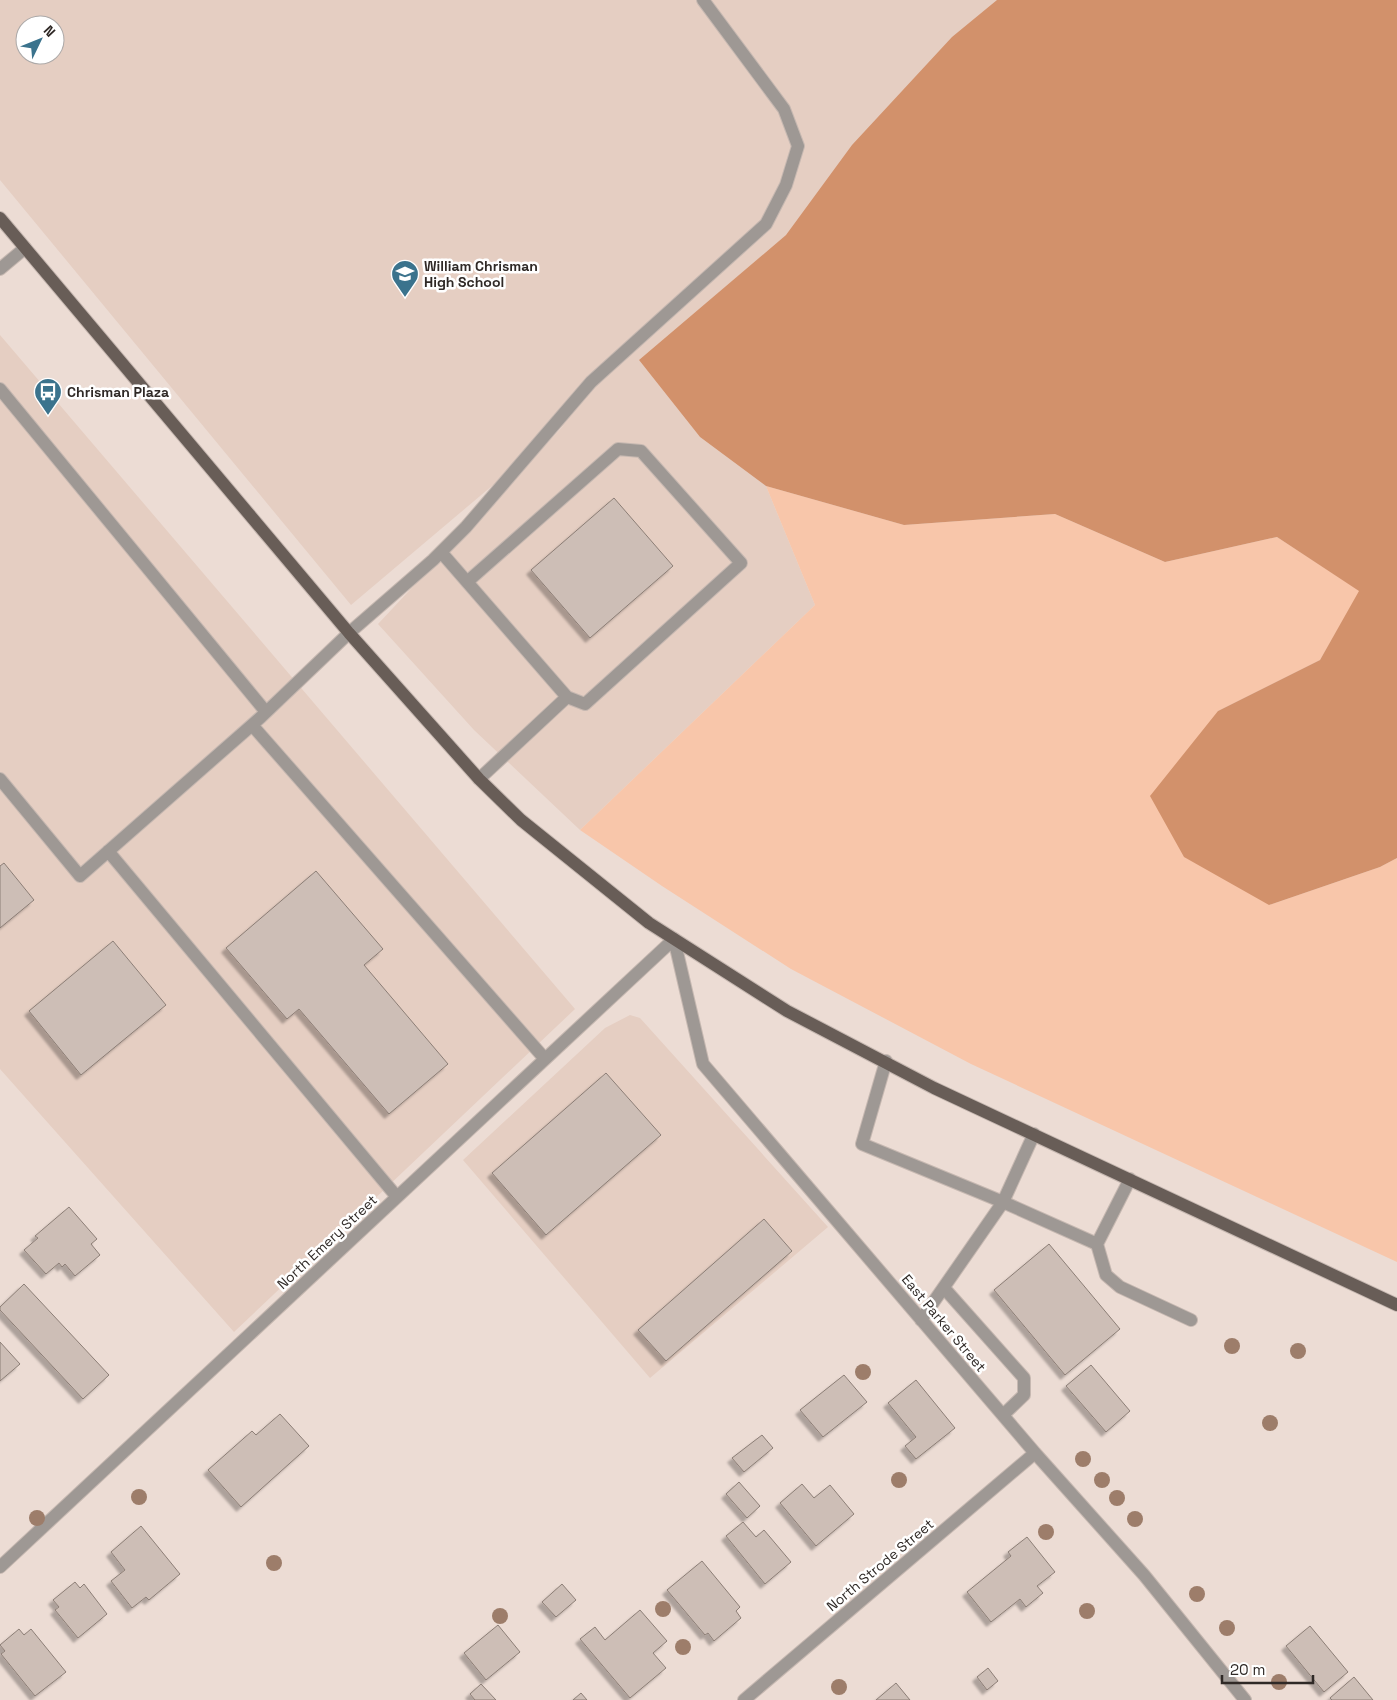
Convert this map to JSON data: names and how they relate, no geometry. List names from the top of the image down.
{
  "streets": {
    "street": ["North Emery Street", "East Parker Street", "North Strode Street"]
  },
  "crossings": [
    ["North Emery Street", "East Parker Street"],
    ["East Parker Street", "North Strode Street"]
  ],
  "places": {
    "school or university": ["William Chrisman High School"],
    "bus stop": ["Chrisman Plaza"]
  },
  "scale_bar": "20 m",
  "north": "top right"
}
